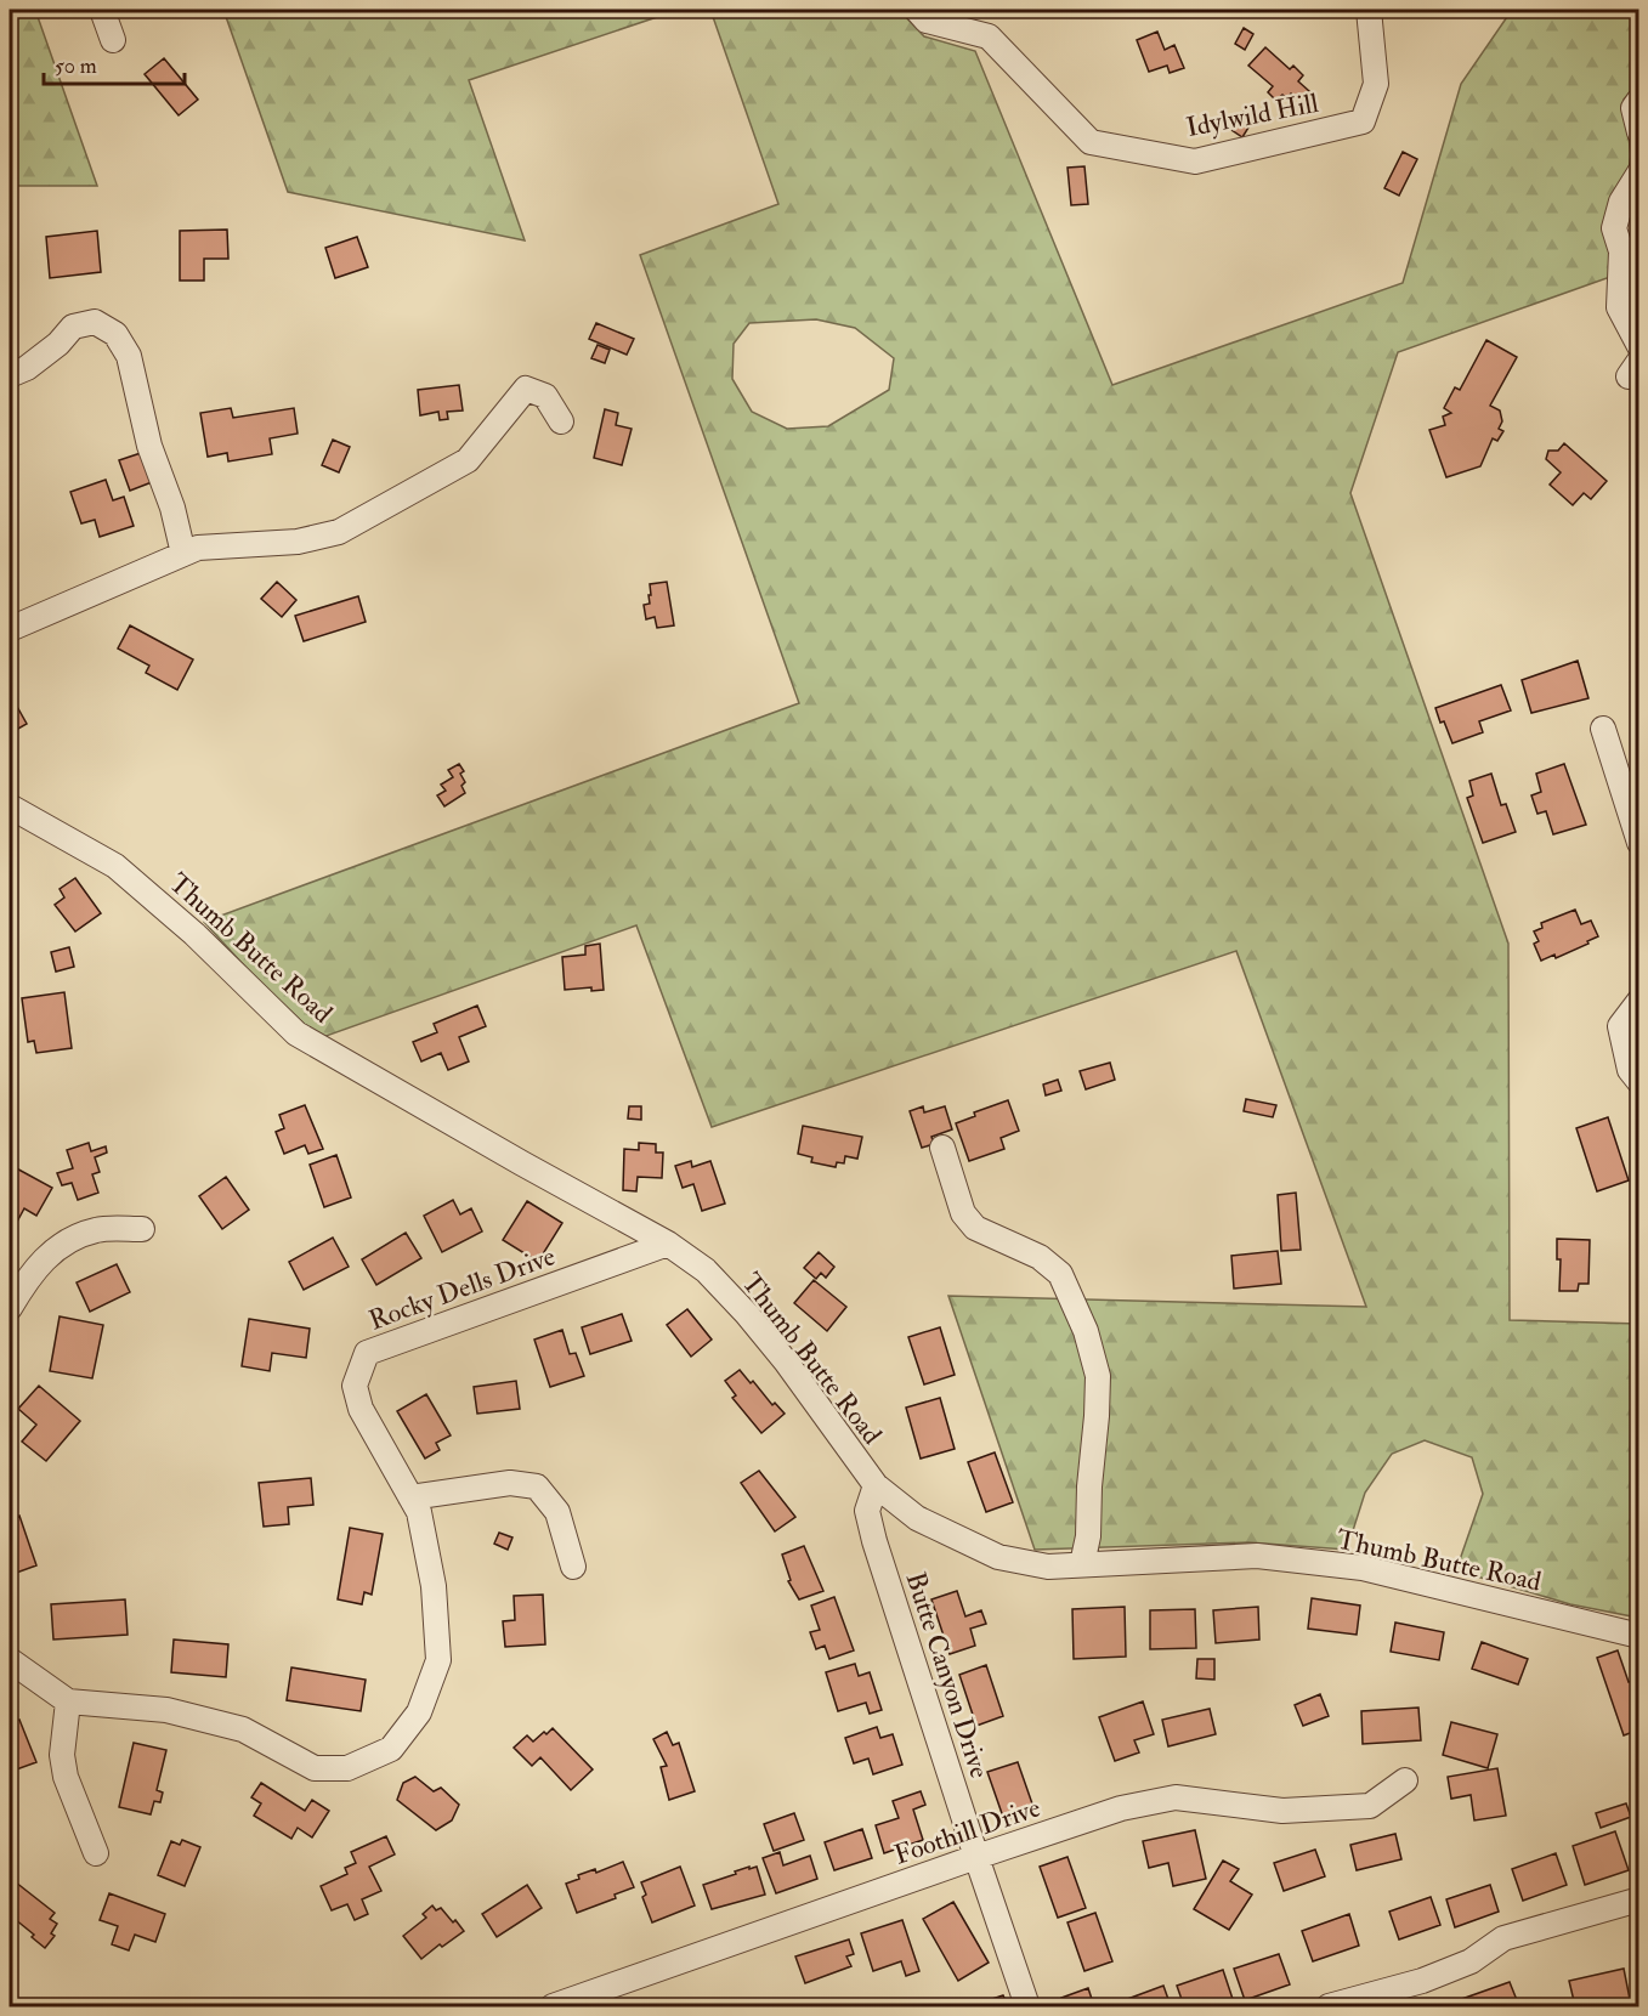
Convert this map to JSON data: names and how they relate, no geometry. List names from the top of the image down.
{
  "streets": {
    "street": [
      "Idylwild Hill",
      "Thumb Butte Road",
      "Rocky Dells Drive",
      "Butte Canyon Drive",
      "Foothill Drive"
    ]
  },
  "crossings": [
    ["Thumb Butte Road", "Rocky Dells Drive"],
    ["Thumb Butte Road", "Butte Canyon Drive"],
    ["Butte Canyon Drive", "Foothill Drive"]
  ],
  "scale_bar": "50 m"
}
